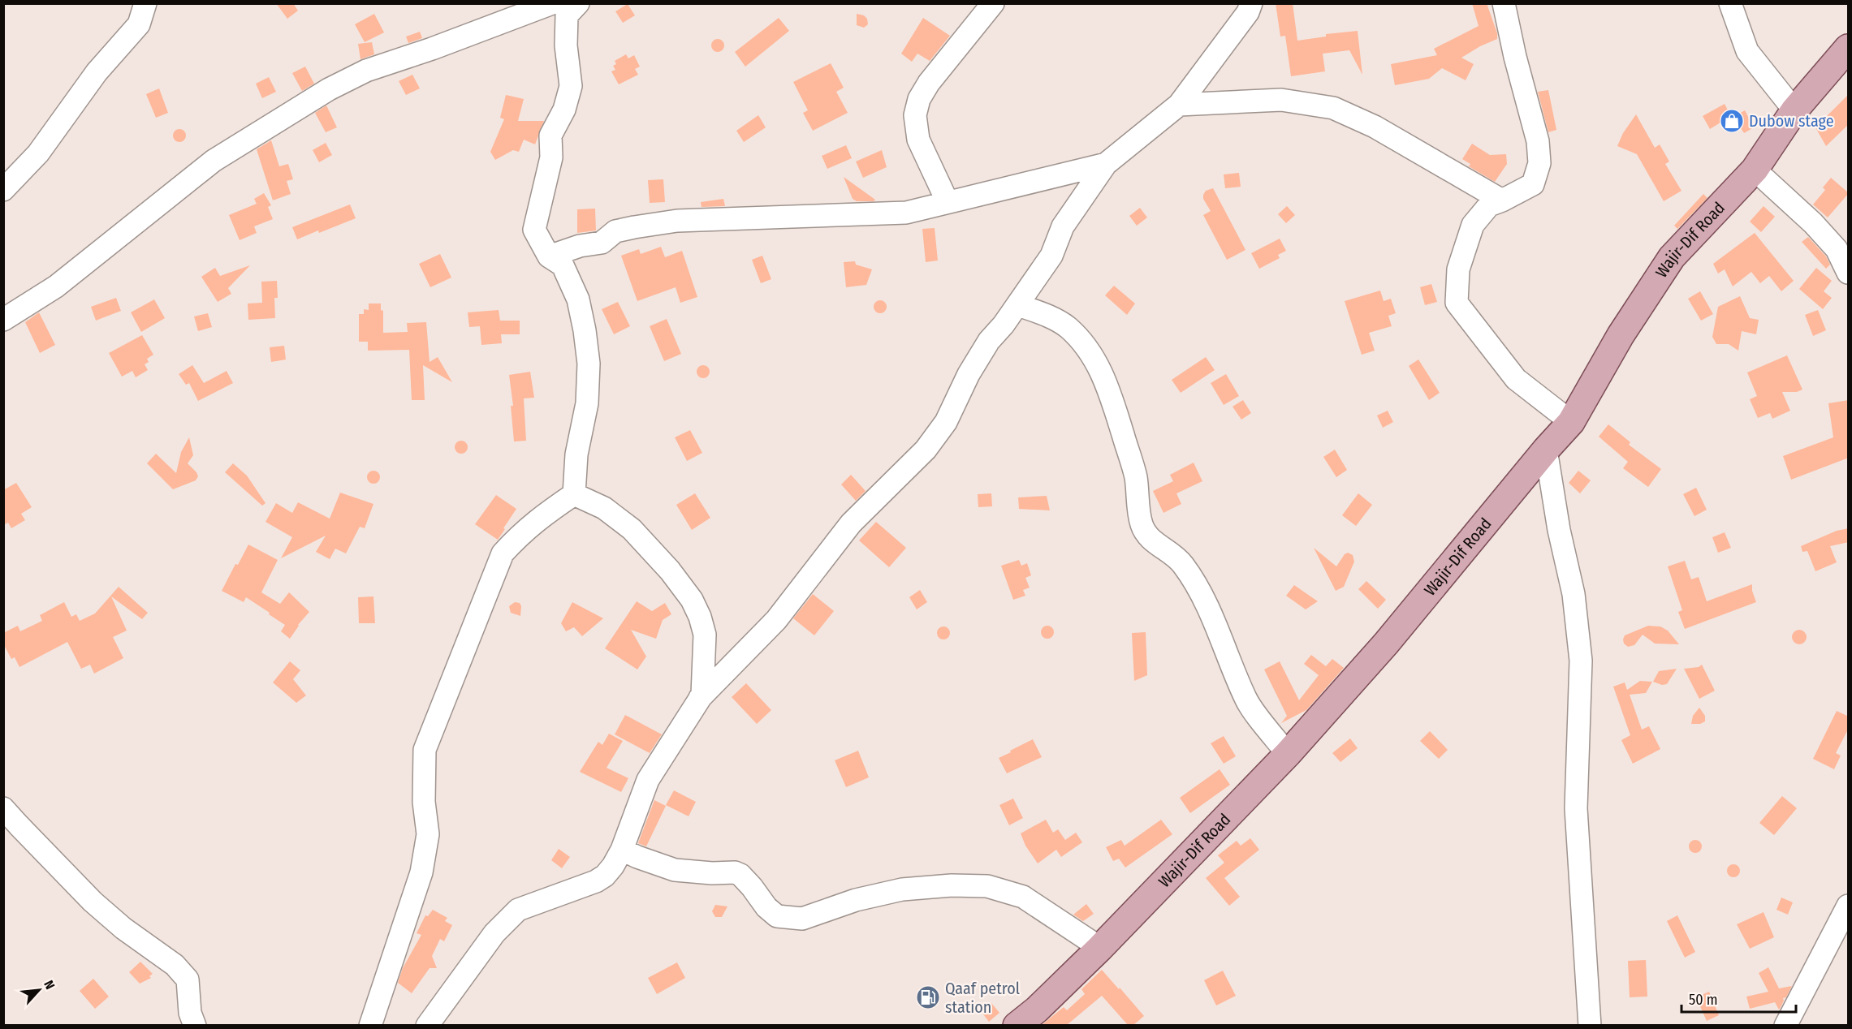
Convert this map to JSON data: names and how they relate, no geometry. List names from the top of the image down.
{
  "streets": {
    "main road": ["Wajir-Dif Road"]
  },
  "places": {
    "shop": ["Dubow stage"],
    "fuel station": ["Qaaf petrol station"]
  },
  "scale_bar": "50 m",
  "north": "top right"
}
